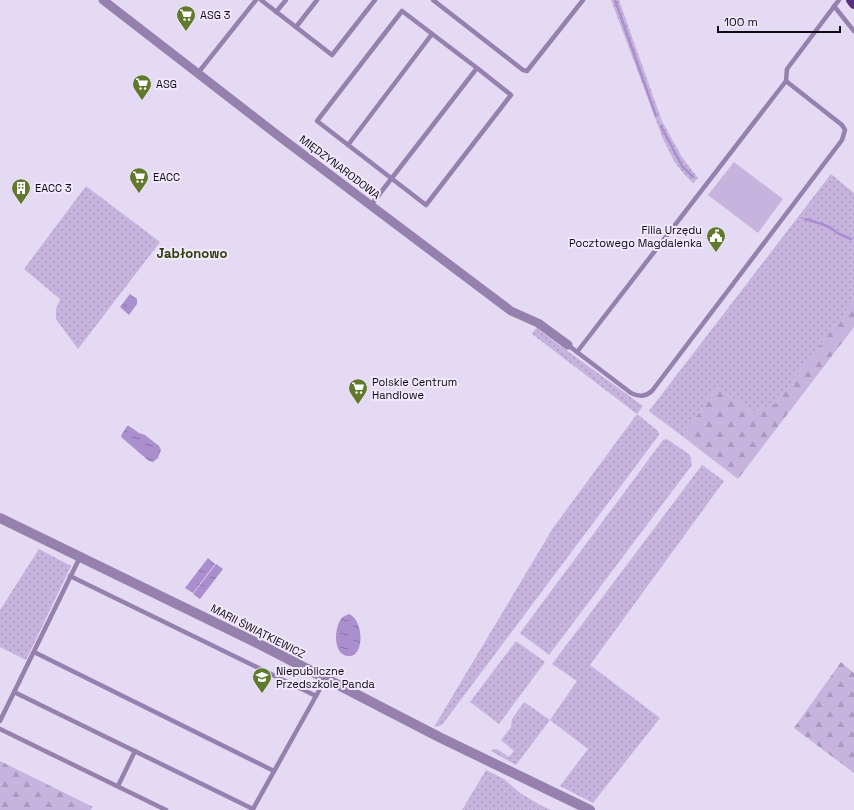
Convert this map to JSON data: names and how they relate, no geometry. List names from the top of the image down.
{
  "streets": {
    "street": ["MIĘDZYNARODOWA", "MARII ŚWIĄTKIEWICZ"]
  },
  "districts": ["Jabłonowo"],
  "places": {
    "supermarket": [
      "ASG 3",
      "ASG",
      "EACC",
      "Polskie Centrum Handlowe"
    ],
    "building": ["EACC 3"],
    "public building": ["Filia Urzędu Pocztowego Magdalenka"],
    "school or university": ["Niepubliczne Przedszkole Panda"]
  },
  "scale_bar": "100 m"
}
